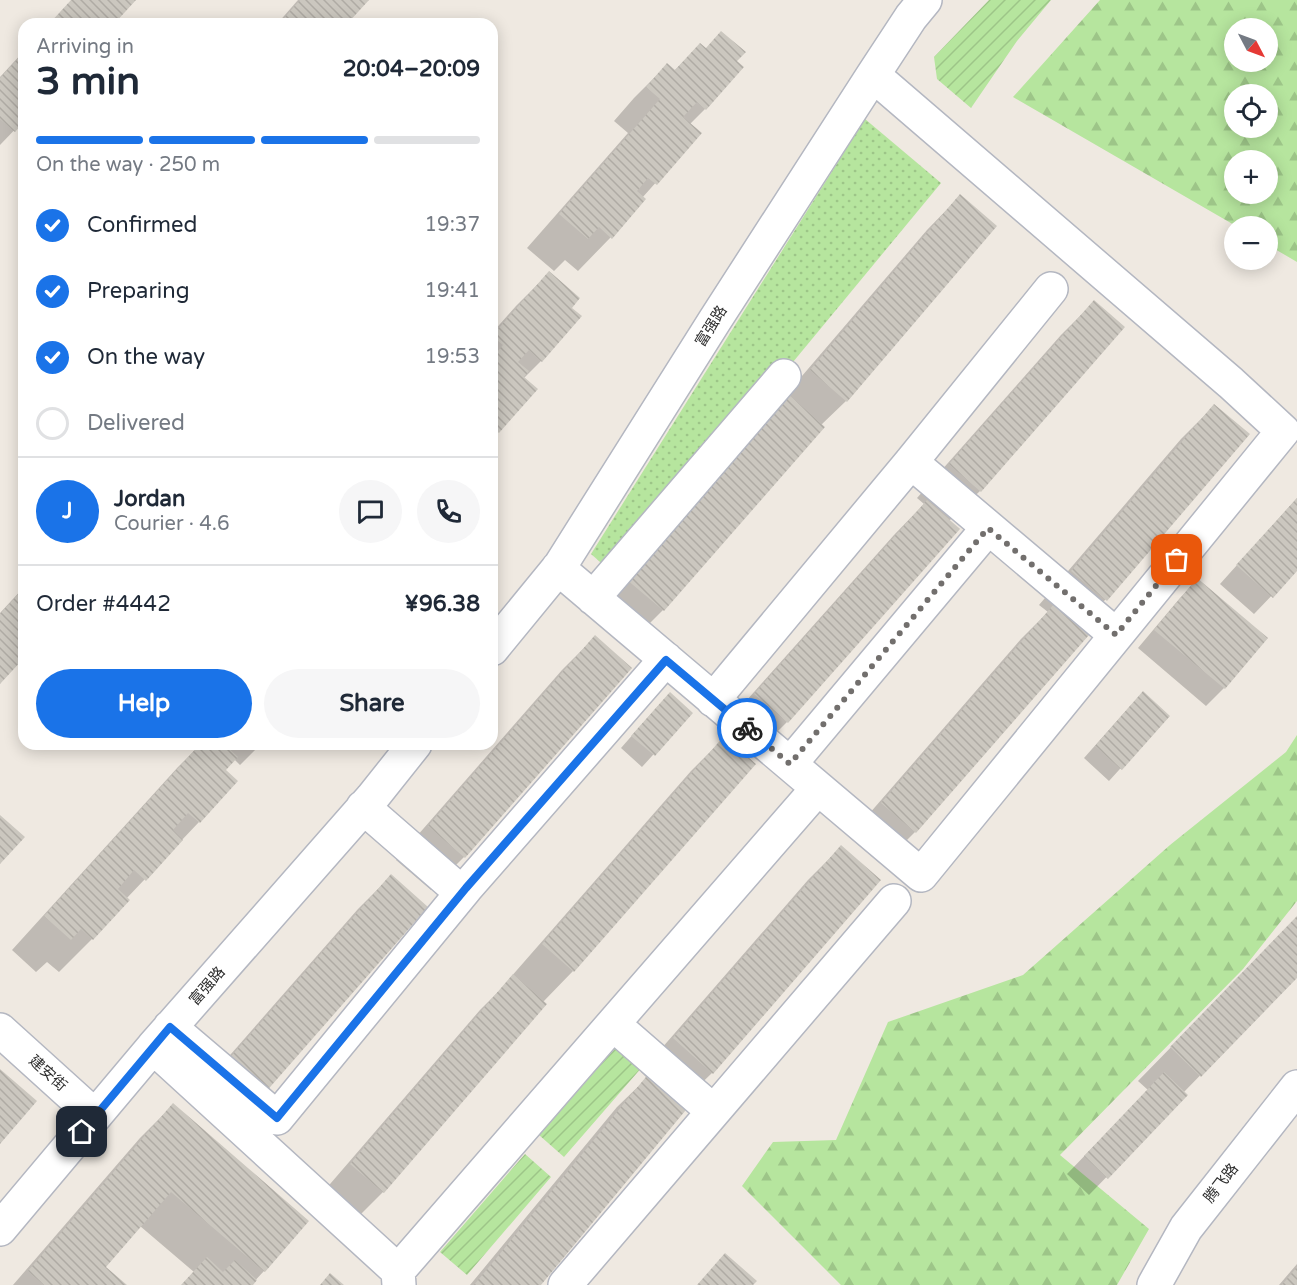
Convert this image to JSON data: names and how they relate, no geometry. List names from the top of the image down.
{
  "streets": {
    "street": ["富强路", "建安街", "腾飞路"]
  },
  "crossings": [
    ["富强路", "建安街"]
  ],
  "north": "bottom right",
  "page": {
    "map_buttons": ["+", "−"],
    "heading": ["3 min", "Arriving in", "20:04–20:09"],
    "panel": [
      "Jordan",
      "Courier · 4.6",
      "Order #4442",
      "¥96.38"
    ],
    "bar": "On the way · 250 m",
    "list": [
      ["Confirmed", "19:37"],
      ["Preparing", "19:41"],
      ["On the way", "19:53"],
      "Delivered"
    ],
    "round": "J",
    "buttons": ["Help", "Share"]
  }
}
